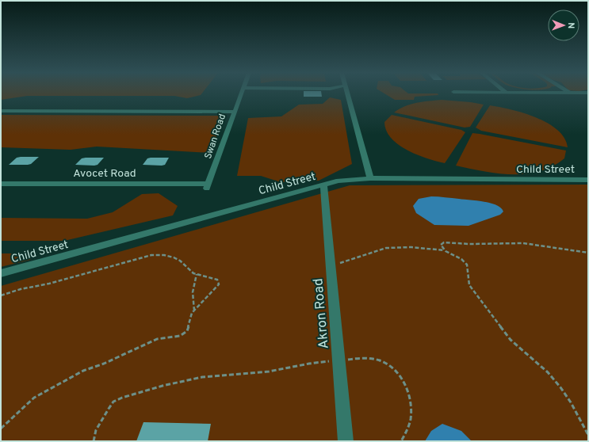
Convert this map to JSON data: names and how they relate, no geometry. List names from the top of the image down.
{
  "streets": {
    "street": [
      "Swan Road",
      "Child Street",
      "Avocet Road",
      "Akron Road"
    ]
  },
  "crossings": [
    ["Swan Road", "Avocet Road"],
    ["Child Street", "Akron Road"]
  ],
  "north": "right"
}
